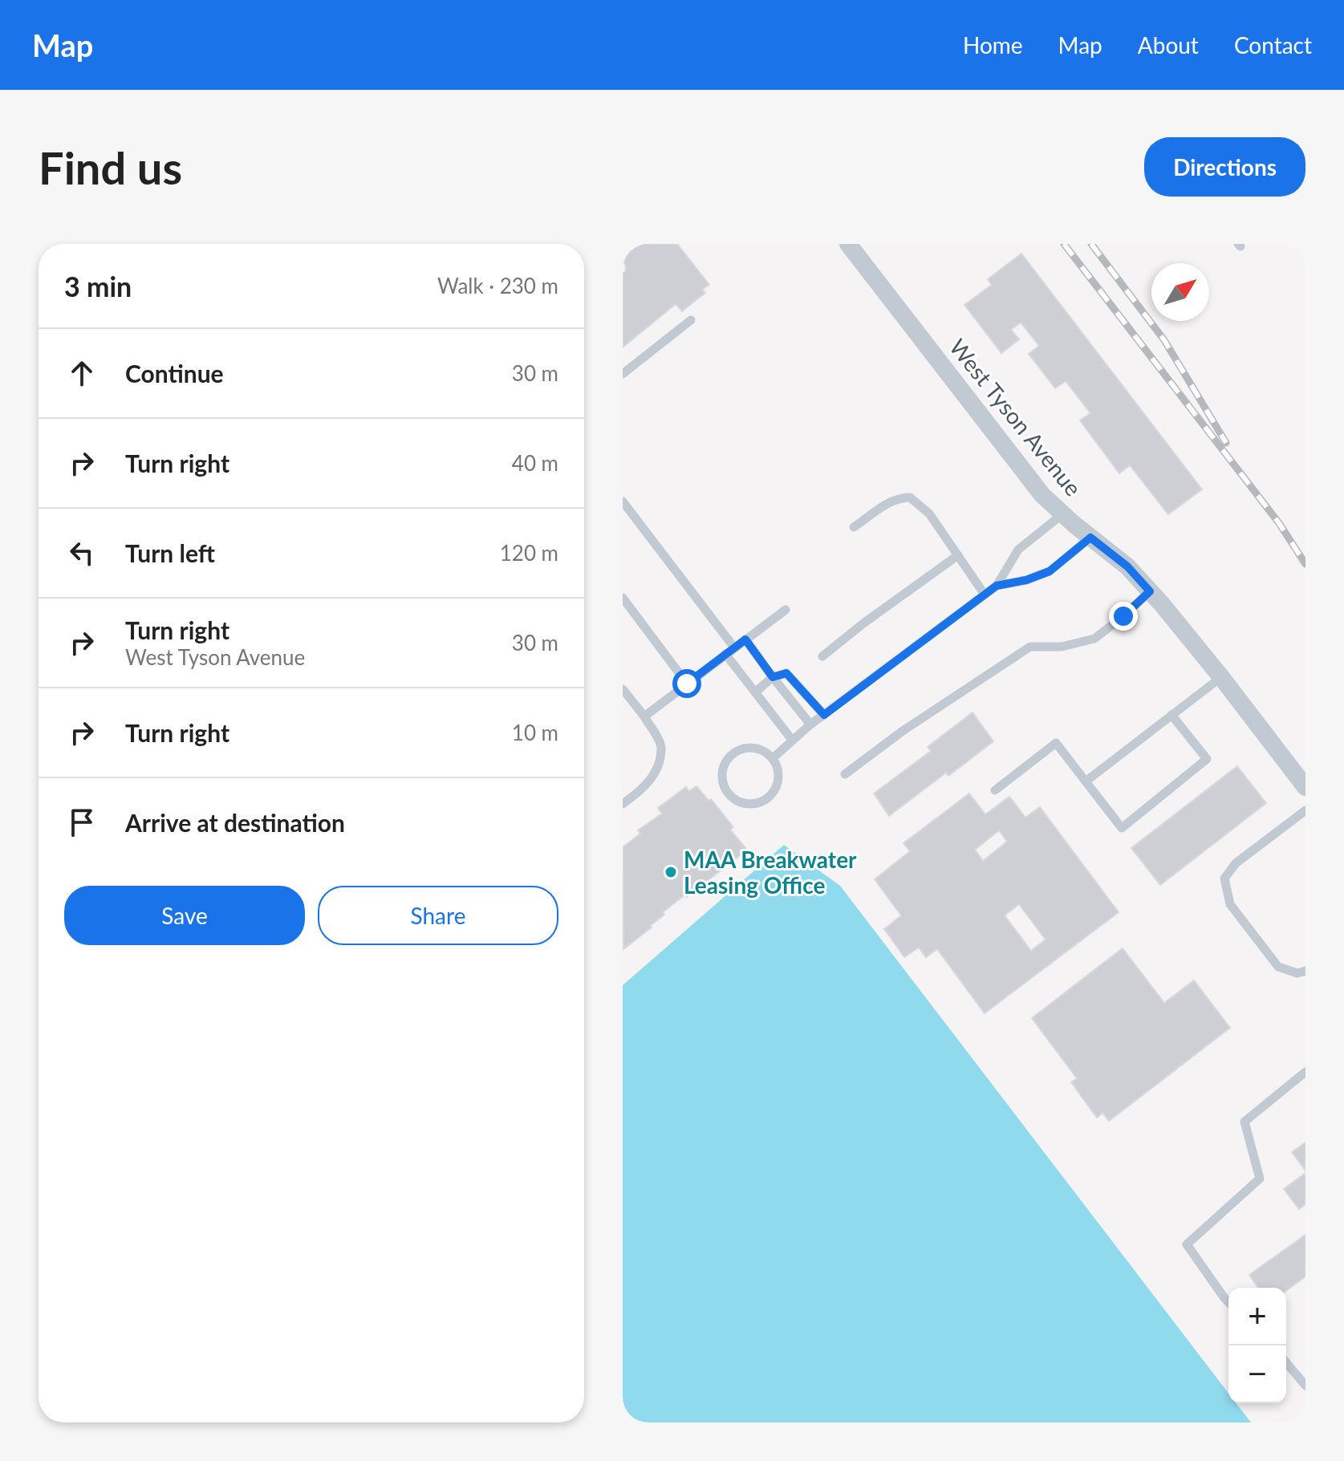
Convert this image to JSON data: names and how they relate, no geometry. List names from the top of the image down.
{
  "streets": {
    "street": ["West Tyson Avenue"]
  },
  "places": ["MAA Breakwater Leasing Office"],
  "north": "top right",
  "page": {
    "header": "Map",
    "nav": [
      "Home",
      "Map",
      "About",
      "Contact"
    ],
    "buttons": [
      "Directions",
      ["Save", "Share"]
    ],
    "title": "Find us",
    "heading": ["3 min", "Walk · 230 m"],
    "list": [
      ["Continue", "30 m"],
      ["Turn right", "40 m"],
      ["Turn left", "120 m"],
      ["Turn right", "West Tyson Avenue", "30 m"],
      ["Turn right", "10 m"],
      "Arrive at destination"
    ],
    "map_buttons": ["+", "−"]
  }
}
